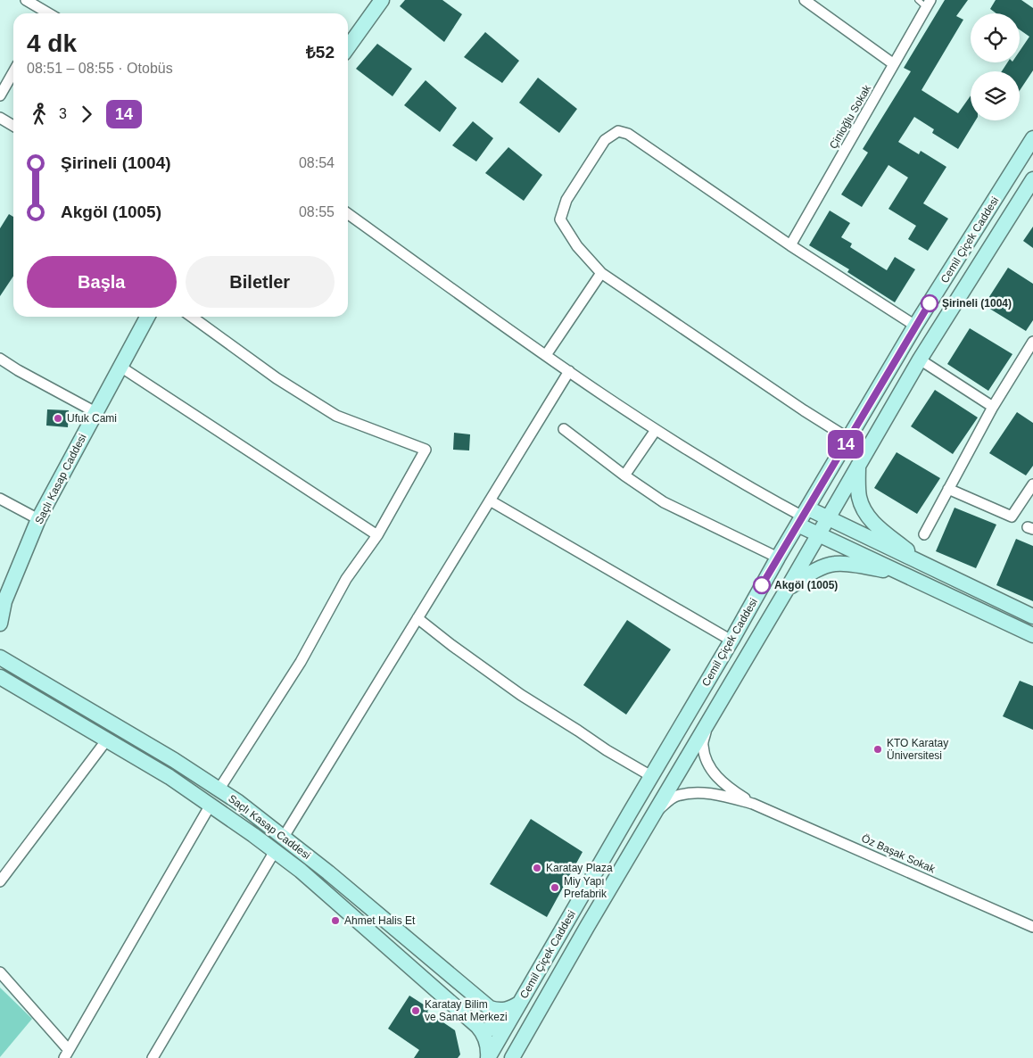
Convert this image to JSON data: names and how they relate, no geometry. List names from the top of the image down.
{
  "streets": {
    "street": [
      "Çinioğlu Sokak",
      "Cemil Çiçek Caddesi",
      "Saçlı Kasap Caddesi",
      "Öz Başak Sokak"
    ]
  },
  "crossings": [
    ["Cemil Çiçek Caddesi", "Saçlı Kasap Caddesi"]
  ],
  "places": [
    "Şirineli (1004)",
    "Ufuk Cami",
    "Akgöl (1005)",
    "KTO Karatay Üniversitesi",
    "Karatay Plaza",
    "Miy Yapı Prefabrik",
    "Ahmet Halis Et",
    "Karatay Bilim ve Sanat Merkezi"
  ],
  "lines": ["bus line 14"],
  "page": {
    "on_map": "14",
    "heading": ["4 dk", "08:51 – 08:55 · Otobüs", "₺52"],
    "legs": ["3", "14"],
    "list": [
      {
        "name": "Şirineli (1004)",
        "value": "08:54"
      },
      {
        "name": "Akgöl (1005)",
        "value": "08:55"
      }
    ],
    "buttons": ["Başla", "Biletler"]
  }
}
